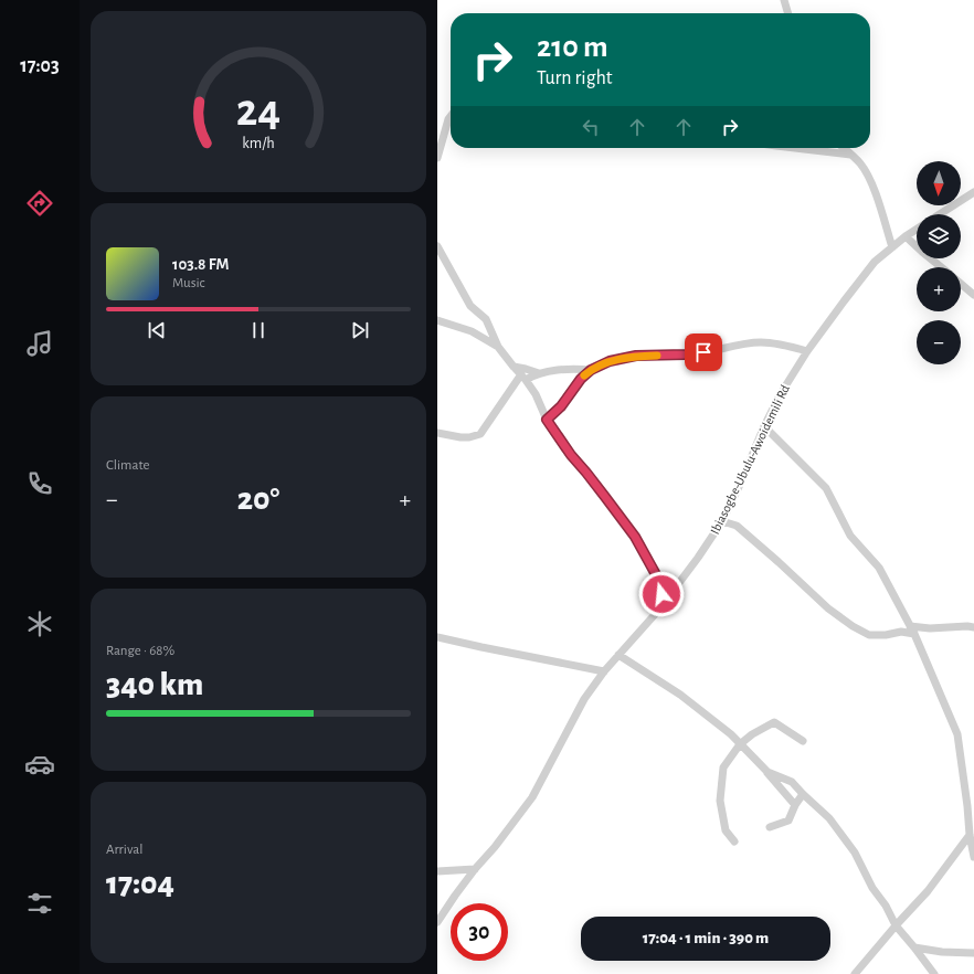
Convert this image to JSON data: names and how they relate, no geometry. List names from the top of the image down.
{
  "streets": {
    "street": ["Ibiasogbe-Ubulu-Awoidemili Rd"]
  },
  "north": "bottom",
  "page": {
    "tabs": "17:03",
    "turn": ["210 m", "Turn right"],
    "map_buttons": ["+", "−"],
    "song": ["103.8 FM", "Music"],
    "tile": [
      "Climate",
      ["Range · 68%", "340 km"],
      ["Arrival", "17:04"]
    ],
    "heat": ["−", "20°", "+"],
    "limit": "30",
    "trip": "17:04 · 1 min · 390 m",
    "gauge": ["24", "km/h"]
  }
}
